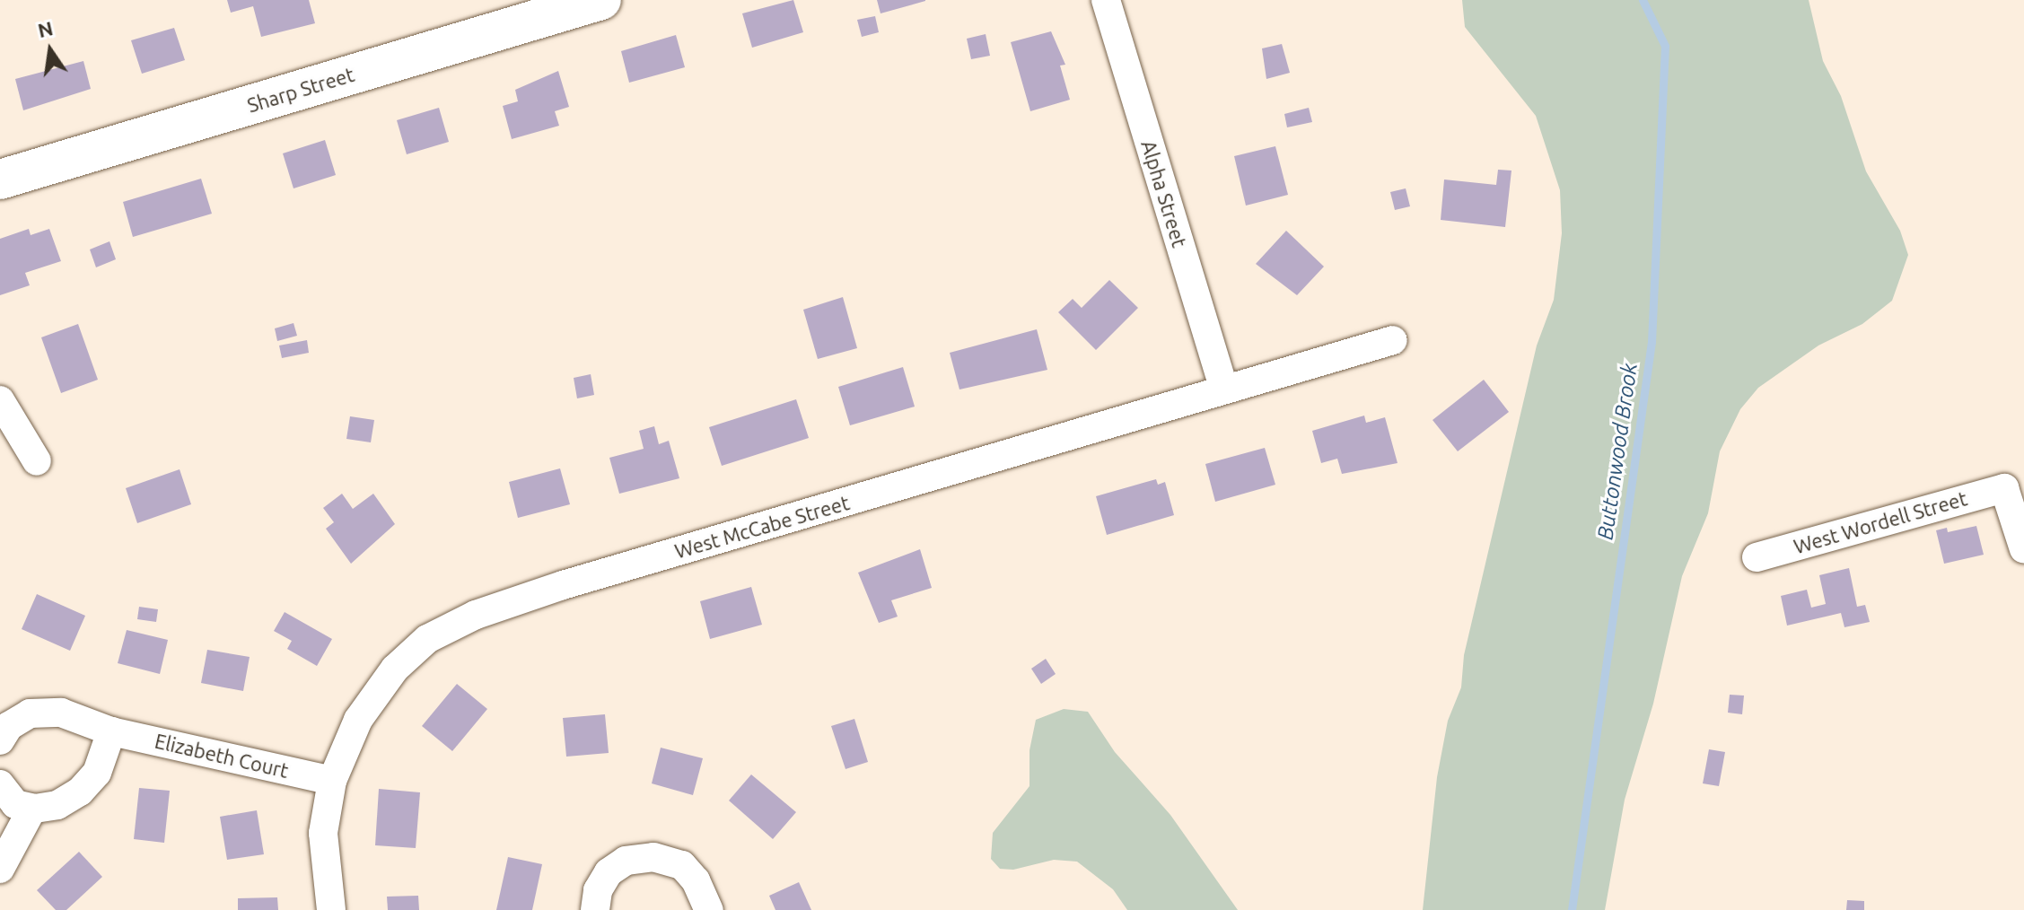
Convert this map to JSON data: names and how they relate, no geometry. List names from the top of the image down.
{
  "streets": {
    "street": [
      "Sharp Street",
      "Alpha Street",
      "West Wordell Street",
      "West McCabe Street",
      "Elizabeth Court"
    ]
  },
  "crossings": [
    ["Alpha Street", "West McCabe Street"],
    ["West McCabe Street", "Elizabeth Court"]
  ],
  "water": ["Buttonwood Brook"],
  "north": "top"
}
